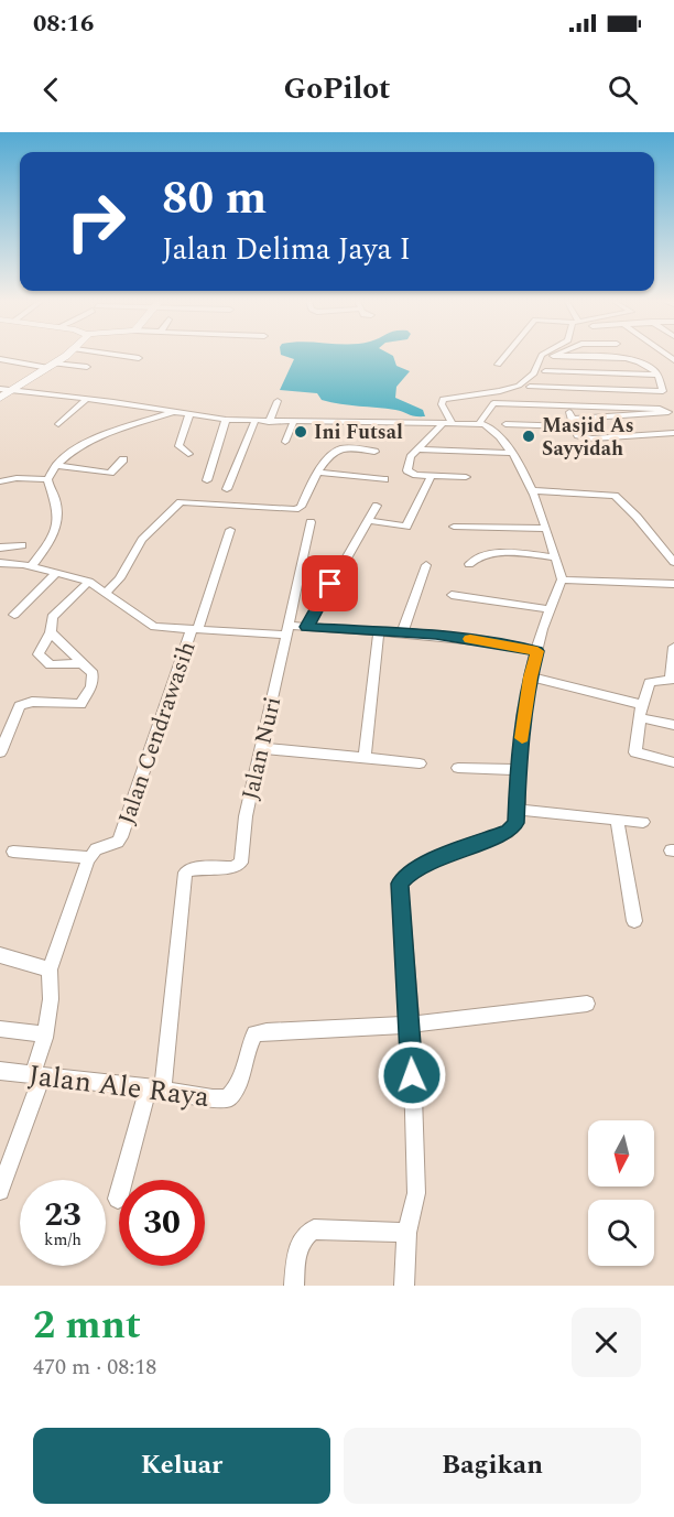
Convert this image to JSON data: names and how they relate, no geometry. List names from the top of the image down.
{
  "streets": {
    "street": ["Jalan Cendrawasih", "Jalan Nuri", "Jalan Ale Raya"]
  },
  "crossings": [
    ["Jalan Nuri", "Jalan Ale Raya"]
  ],
  "places": ["Ini Futsal", "Masjid As Sayyidah"],
  "north": "bottom",
  "page": {
    "status": "08:16",
    "header": "GoPilot",
    "turn": ["80 m", "Jalan Delima Jaya I"],
    "speed": "23 km/h",
    "limit": "30",
    "heading": ["2 mnt", "470 m · 08:18"],
    "buttons": ["Keluar", "Bagikan"]
  }
}
